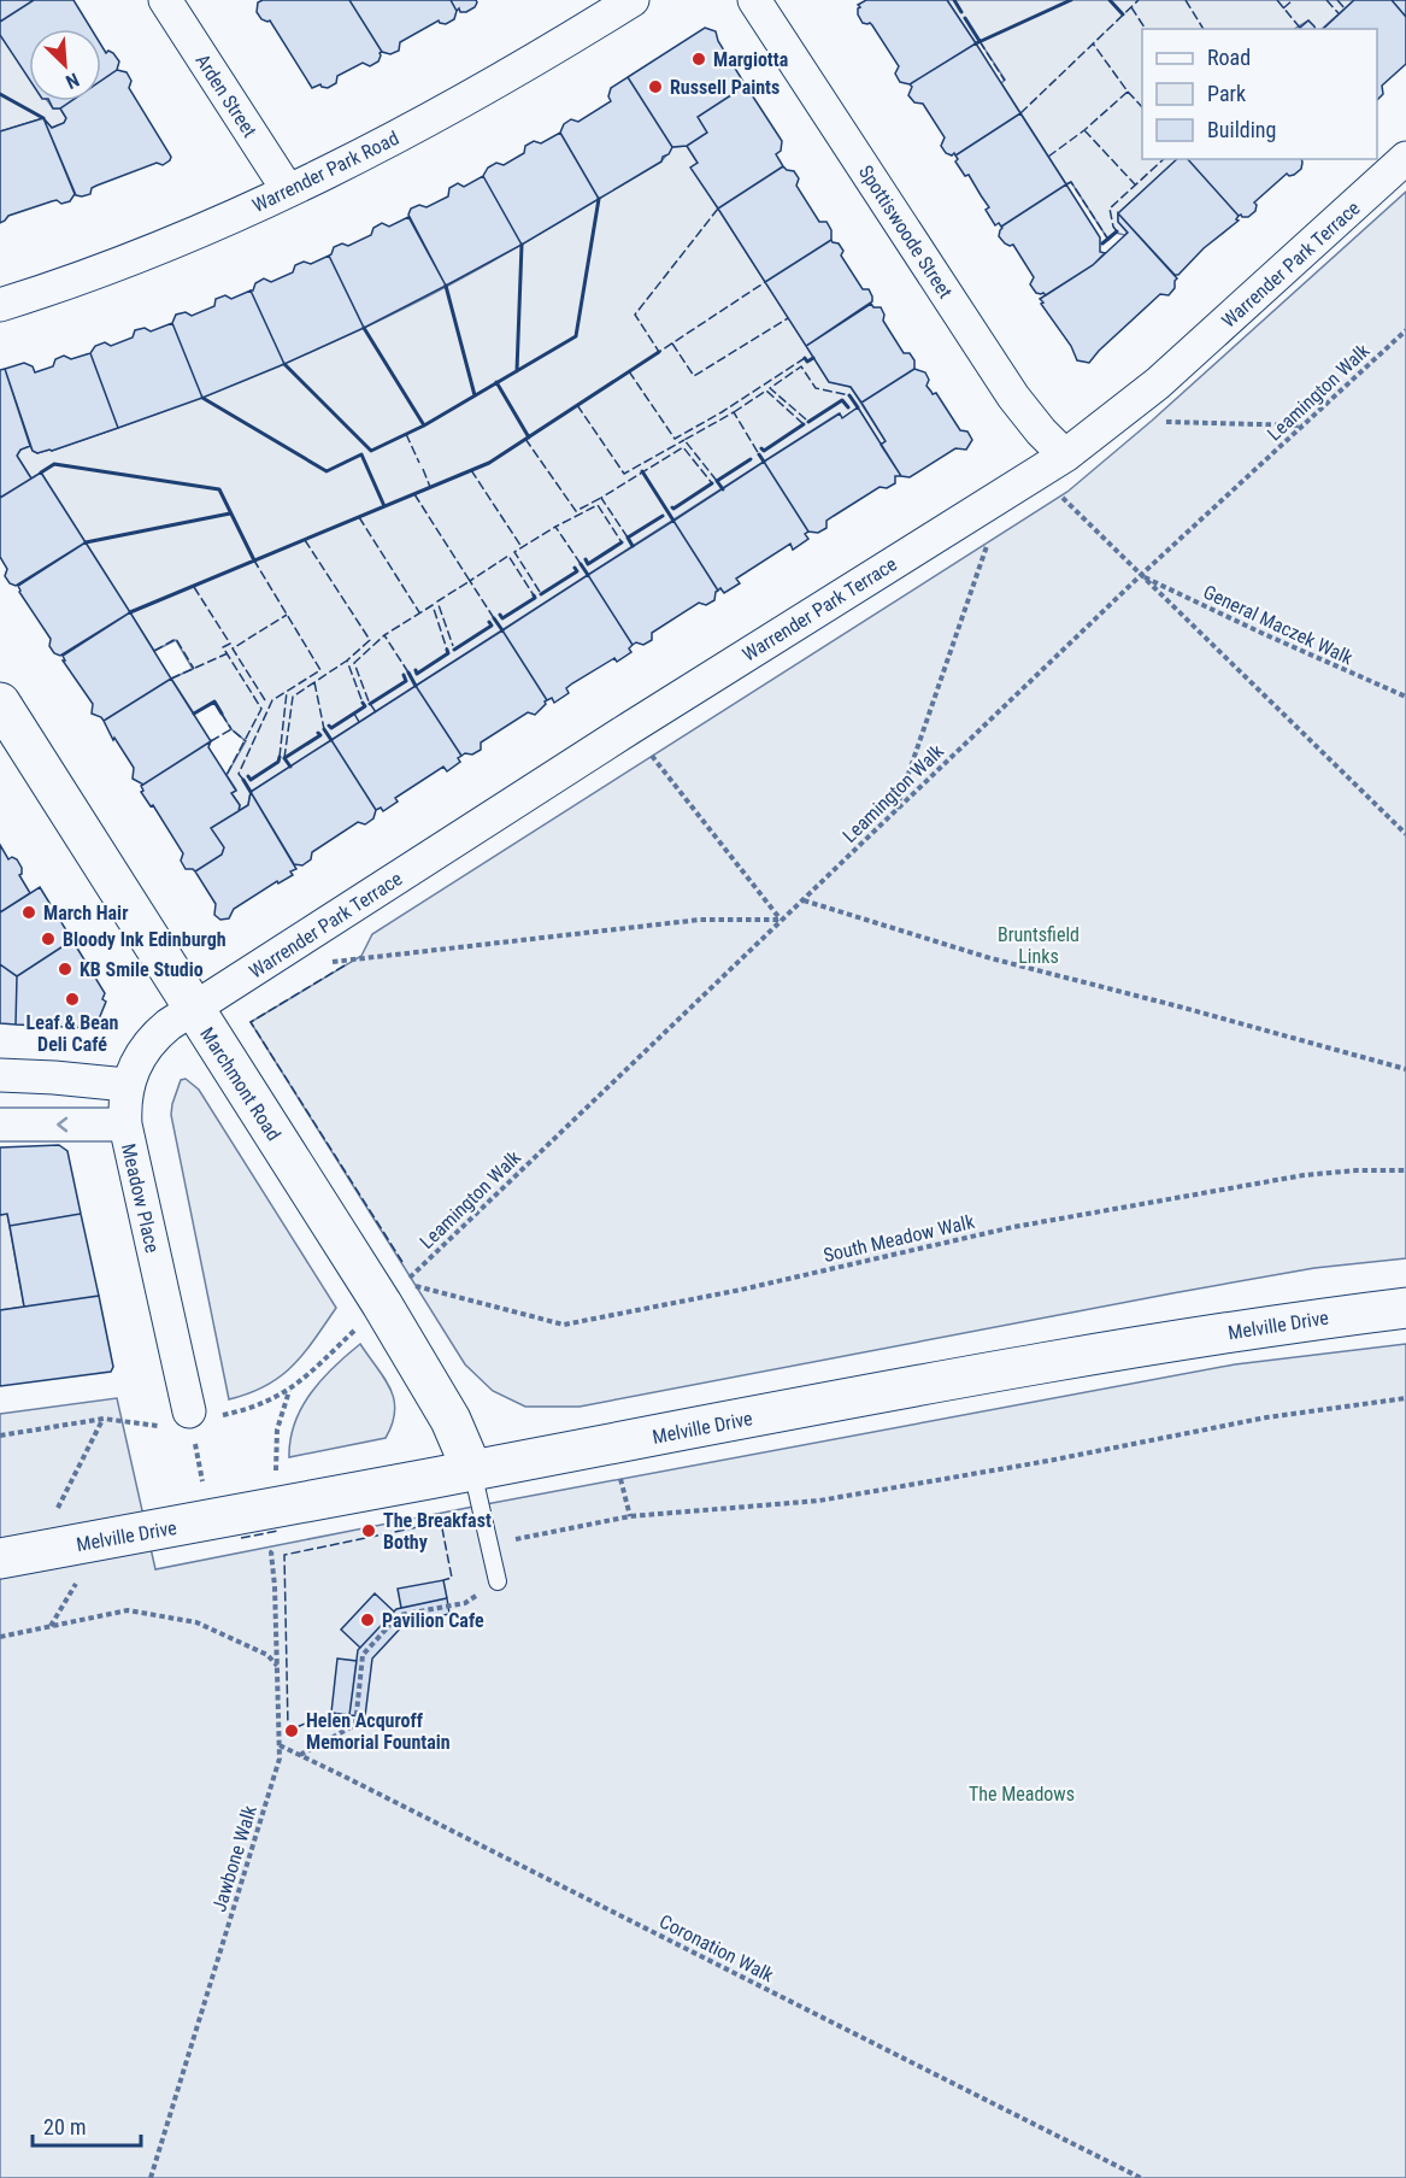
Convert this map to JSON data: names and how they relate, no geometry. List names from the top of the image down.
{
  "streets": {
    "main road": ["Marchmont Road", "Melville Drive"],
    "street": [
      "Arden Street",
      "Warrender Park Road",
      "Spottiswoode Street",
      "Warrender Park Terrace",
      "Meadow Place"
    ],
    "path": [
      "Leamington Walk",
      "General Maczek Walk",
      "South Meadow Walk",
      "Jawbone Walk",
      "Coronation Walk"
    ]
  },
  "crossings": [
    ["Arden Street", "Warrender Park Road"],
    ["Spottiswoode Street", "Warrender Park Terrace"],
    ["Warrender Park Terrace", "Marchmont Road"],
    ["Warrender Park Terrace", "Meadow Place"],
    ["Leamington Walk", "General Maczek Walk"],
    ["Leamington Walk", "South Meadow Walk"],
    ["Marchmont Road", "Meadow Place"],
    ["Marchmont Road", "Melville Drive"],
    ["Jawbone Walk", "Coronation Walk"]
  ],
  "parks": ["Bruntsfield Links", "The Meadows"],
  "places": [
    "Margiotta",
    "Russell Paints",
    "March Hair",
    "Bloody Ink Edinburgh",
    "KB Smile Studio",
    "Leaf & Bean Deli Café",
    "The Breakfast Bothy",
    "Pavilion Cafe",
    "Helen Acquroff Memorial Fountain"
  ],
  "legend": ["Road", "Park", "Building"],
  "scale_bar": "20 m",
  "north": "bottom right"
}
